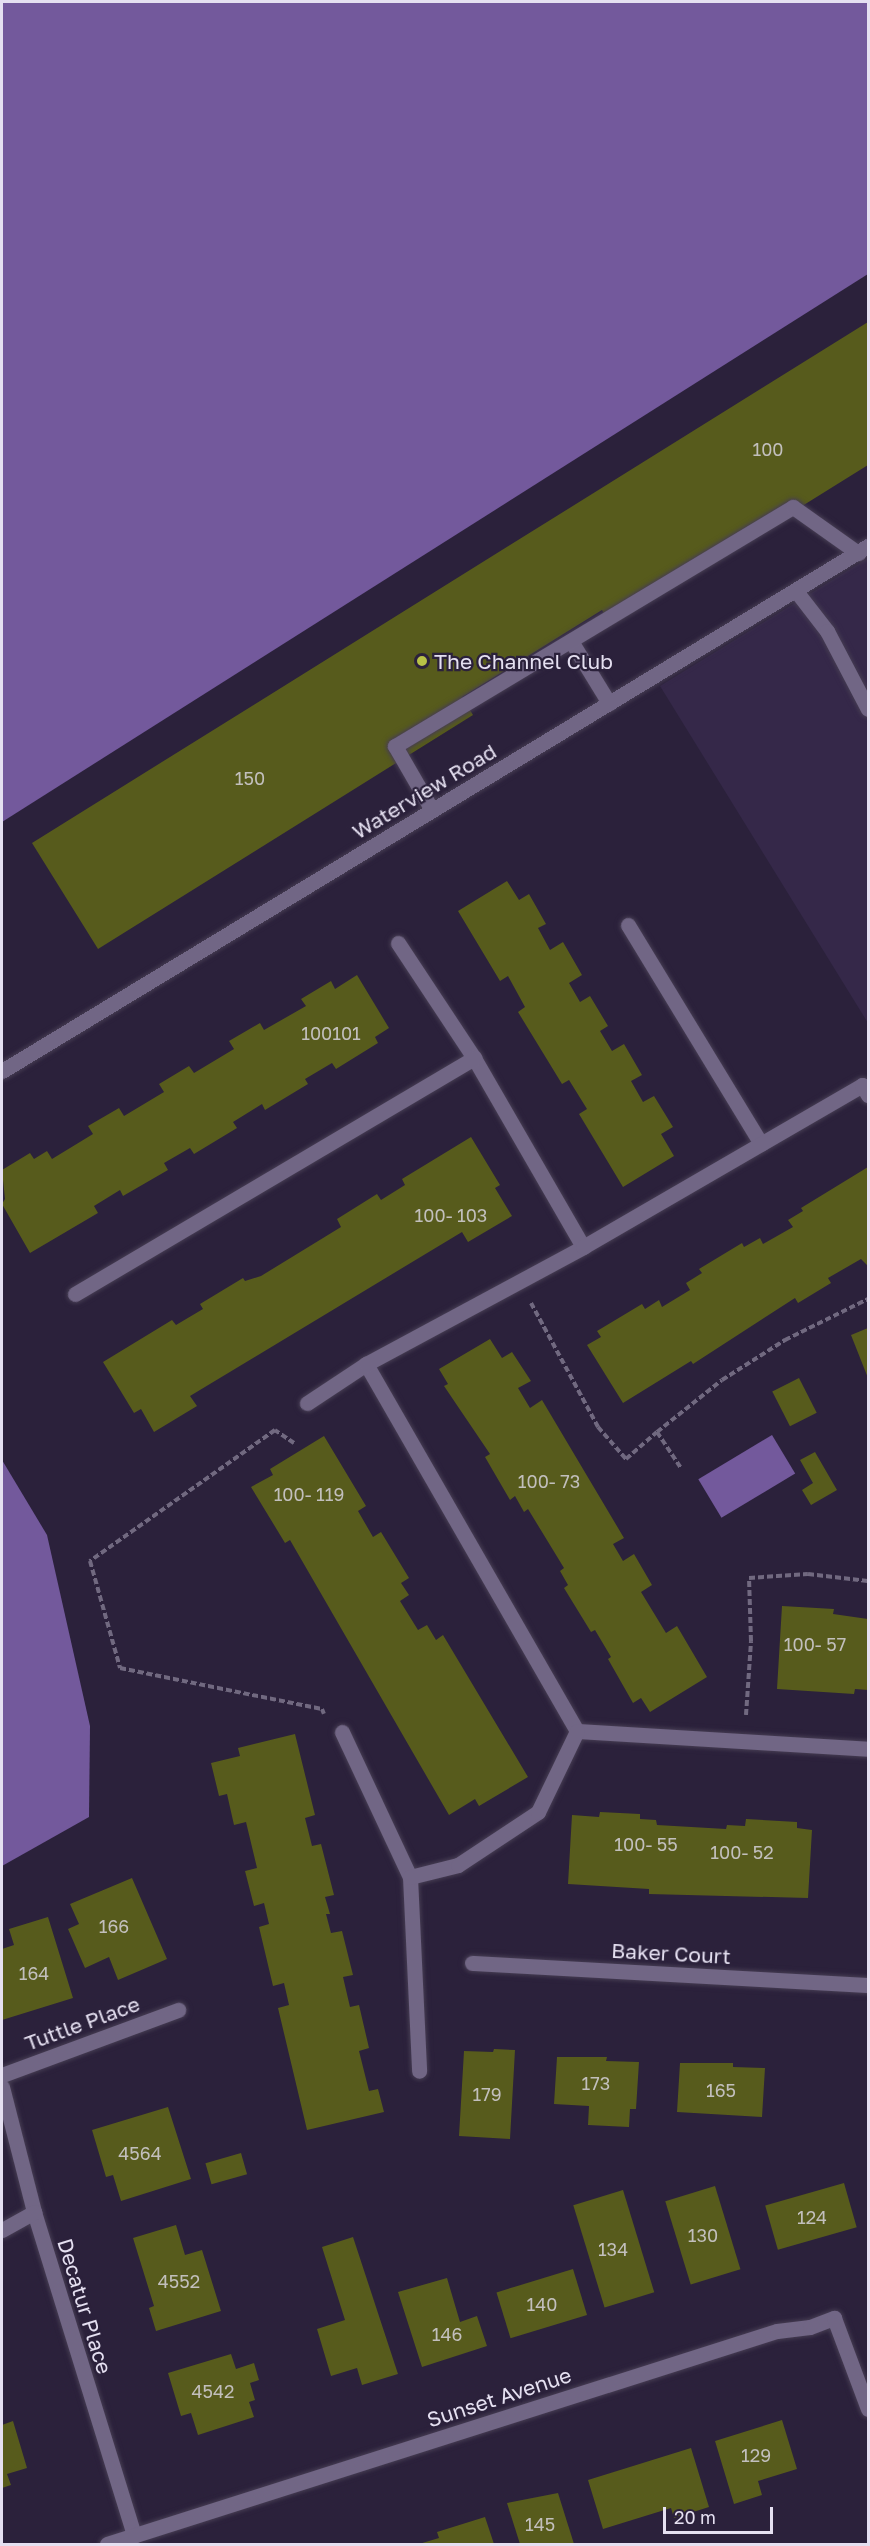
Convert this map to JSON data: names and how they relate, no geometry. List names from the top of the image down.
{
  "streets": {
    "street": [
      "Waterview Road",
      "Baker Court",
      "Tuttle Place",
      "Decatur Place",
      "Sunset Avenue"
    ]
  },
  "crossings": [
    ["Decatur Place", "Sunset Avenue"]
  ],
  "places": ["The Channel Club"],
  "house_numbers": [
    "100",
    "150",
    "100101",
    "100- 103",
    "100- 73",
    "100- 119",
    "100- 57",
    "100- 55",
    "100- 52",
    "166",
    "164",
    "173",
    "165",
    "179",
    "4564",
    "124",
    "130",
    "134",
    "4552",
    "140",
    "146",
    "4542",
    "129",
    "145"
  ],
  "scale_bar": "20 m"
}
